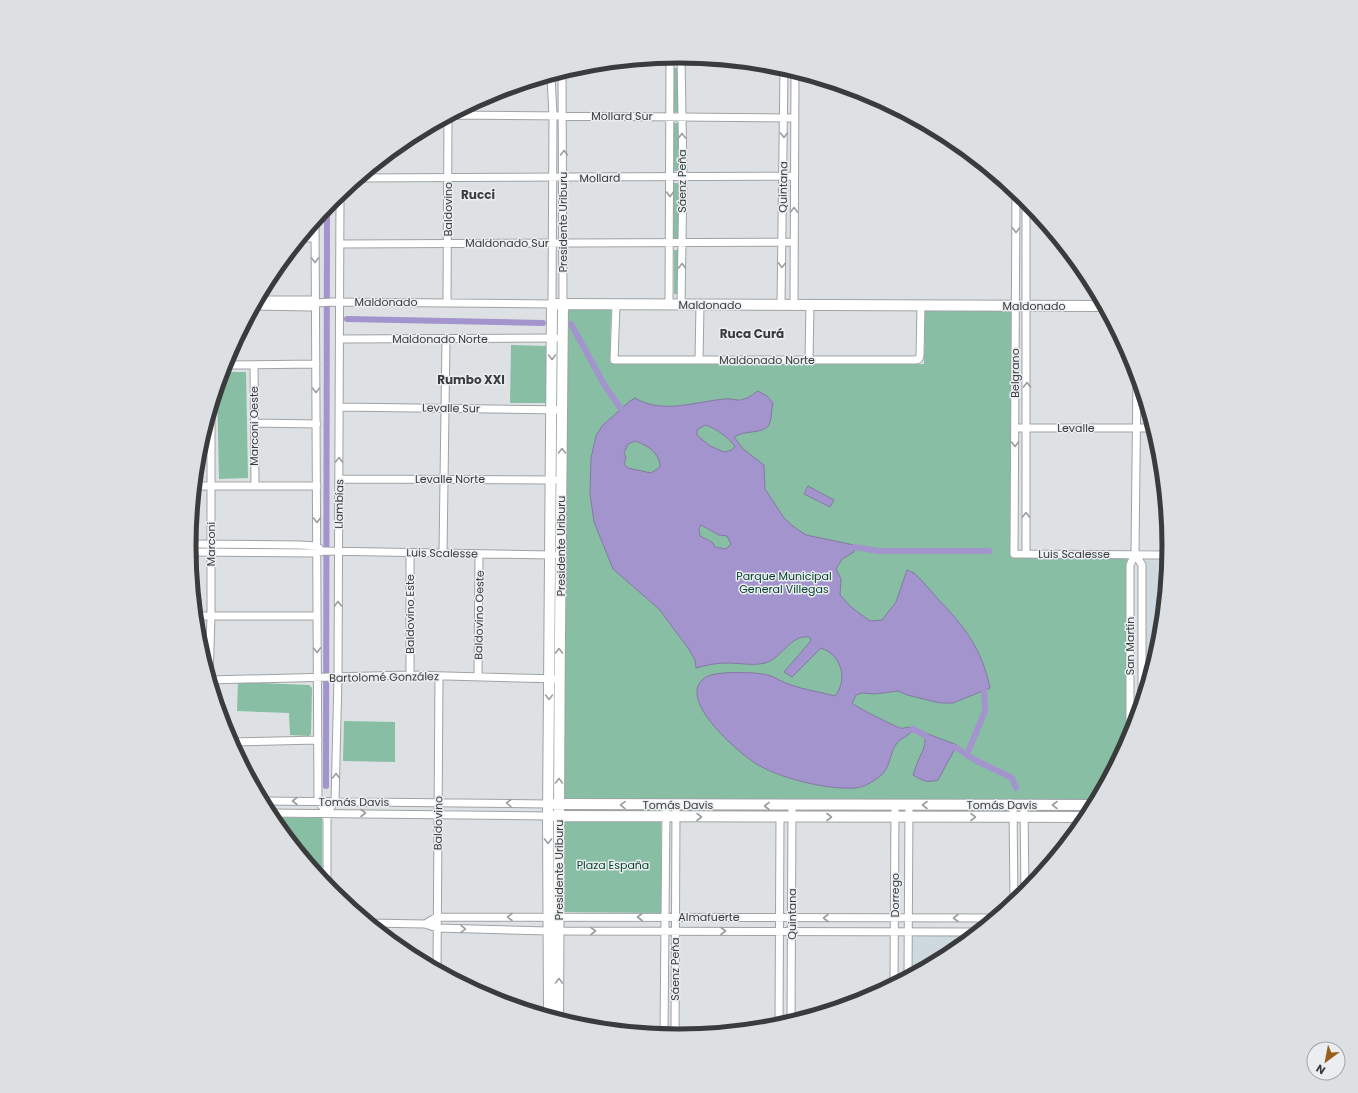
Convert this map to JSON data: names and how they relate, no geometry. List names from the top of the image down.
{
  "streets": {
    "street": [
      "Mollard Sur",
      "Mollard",
      "Sáenz Peña",
      "Quintana",
      "Baldovino",
      "Presidente Uriburu",
      "Maldonado Sur",
      "Maldonado",
      "Maldonado Norte",
      "Belgrano",
      "Levalle Sur",
      "Marconi Oeste",
      "Levalle",
      "Levalle Norte",
      "Llambías",
      "Marconi",
      "Luis Scalesse",
      "Baldovino Este",
      "Baldovino Oeste",
      "San Martín",
      "Bartolomé González",
      "Tomás Davis",
      "Dorrego",
      "Almafuerte"
    ]
  },
  "crossings": [
    ["Mollard Sur", "Sáenz Peña"],
    ["Mollard Sur", "Quintana"],
    ["Mollard Sur", "Presidente Uriburu"],
    ["Mollard", "Sáenz Peña"],
    ["Mollard", "Quintana"],
    ["Mollard", "Baldovino"],
    ["Mollard", "Presidente Uriburu"],
    ["Sáenz Peña", "Maldonado Sur"],
    ["Sáenz Peña", "Maldonado"],
    ["Sáenz Peña", "Tomás Davis"],
    ["Sáenz Peña", "Almafuerte"],
    ["Quintana", "Maldonado Sur"],
    ["Quintana", "Maldonado"],
    ["Quintana", "Tomás Davis"],
    ["Quintana", "Almafuerte"],
    ["Baldovino", "Maldonado Sur"],
    ["Baldovino", "Maldonado"],
    ["Baldovino", "Bartolomé González"],
    ["Baldovino", "Tomás Davis"],
    ["Baldovino", "Almafuerte"],
    ["Presidente Uriburu", "Maldonado Sur"],
    ["Presidente Uriburu", "Maldonado"],
    ["Presidente Uriburu", "Maldonado Norte"],
    ["Presidente Uriburu", "Levalle Sur"],
    ["Presidente Uriburu", "Levalle Norte"],
    ["Presidente Uriburu", "Luis Scalesse"],
    ["Presidente Uriburu", "Bartolomé González"],
    ["Presidente Uriburu", "Tomás Davis"],
    ["Presidente Uriburu", "Almafuerte"],
    ["Maldonado Sur", "Llambías"],
    ["Maldonado", "Maldonado Norte"],
    ["Maldonado", "Belgrano"],
    ["Maldonado", "Llambías"],
    ["Maldonado Norte", "Llambías"],
    ["Belgrano", "Levalle"],
    ["Belgrano", "Luis Scalesse"],
    ["Levalle Sur", "Llambías"],
    ["Levalle", "San Martín"],
    ["Levalle Norte", "Llambías"],
    ["Llambías", "Luis Scalesse"],
    ["Llambías", "Bartolomé González"],
    ["Llambías", "Tomás Davis"],
    ["Marconi", "Luis Scalesse"],
    ["Luis Scalesse", "Baldovino Este"],
    ["Luis Scalesse", "Baldovino Oeste"],
    ["Luis Scalesse", "San Martín"],
    ["Baldovino Este", "Bartolomé González"],
    ["Baldovino Oeste", "Bartolomé González"],
    ["Tomás Davis", "Dorrego"],
    ["Dorrego", "Almafuerte"]
  ],
  "districts": ["Rucci", "Ruca Curá", "Rumbo XXI"],
  "parks": ["Parque Municipal General Villegas", "Plaza España"],
  "north": "bottom left"
}
